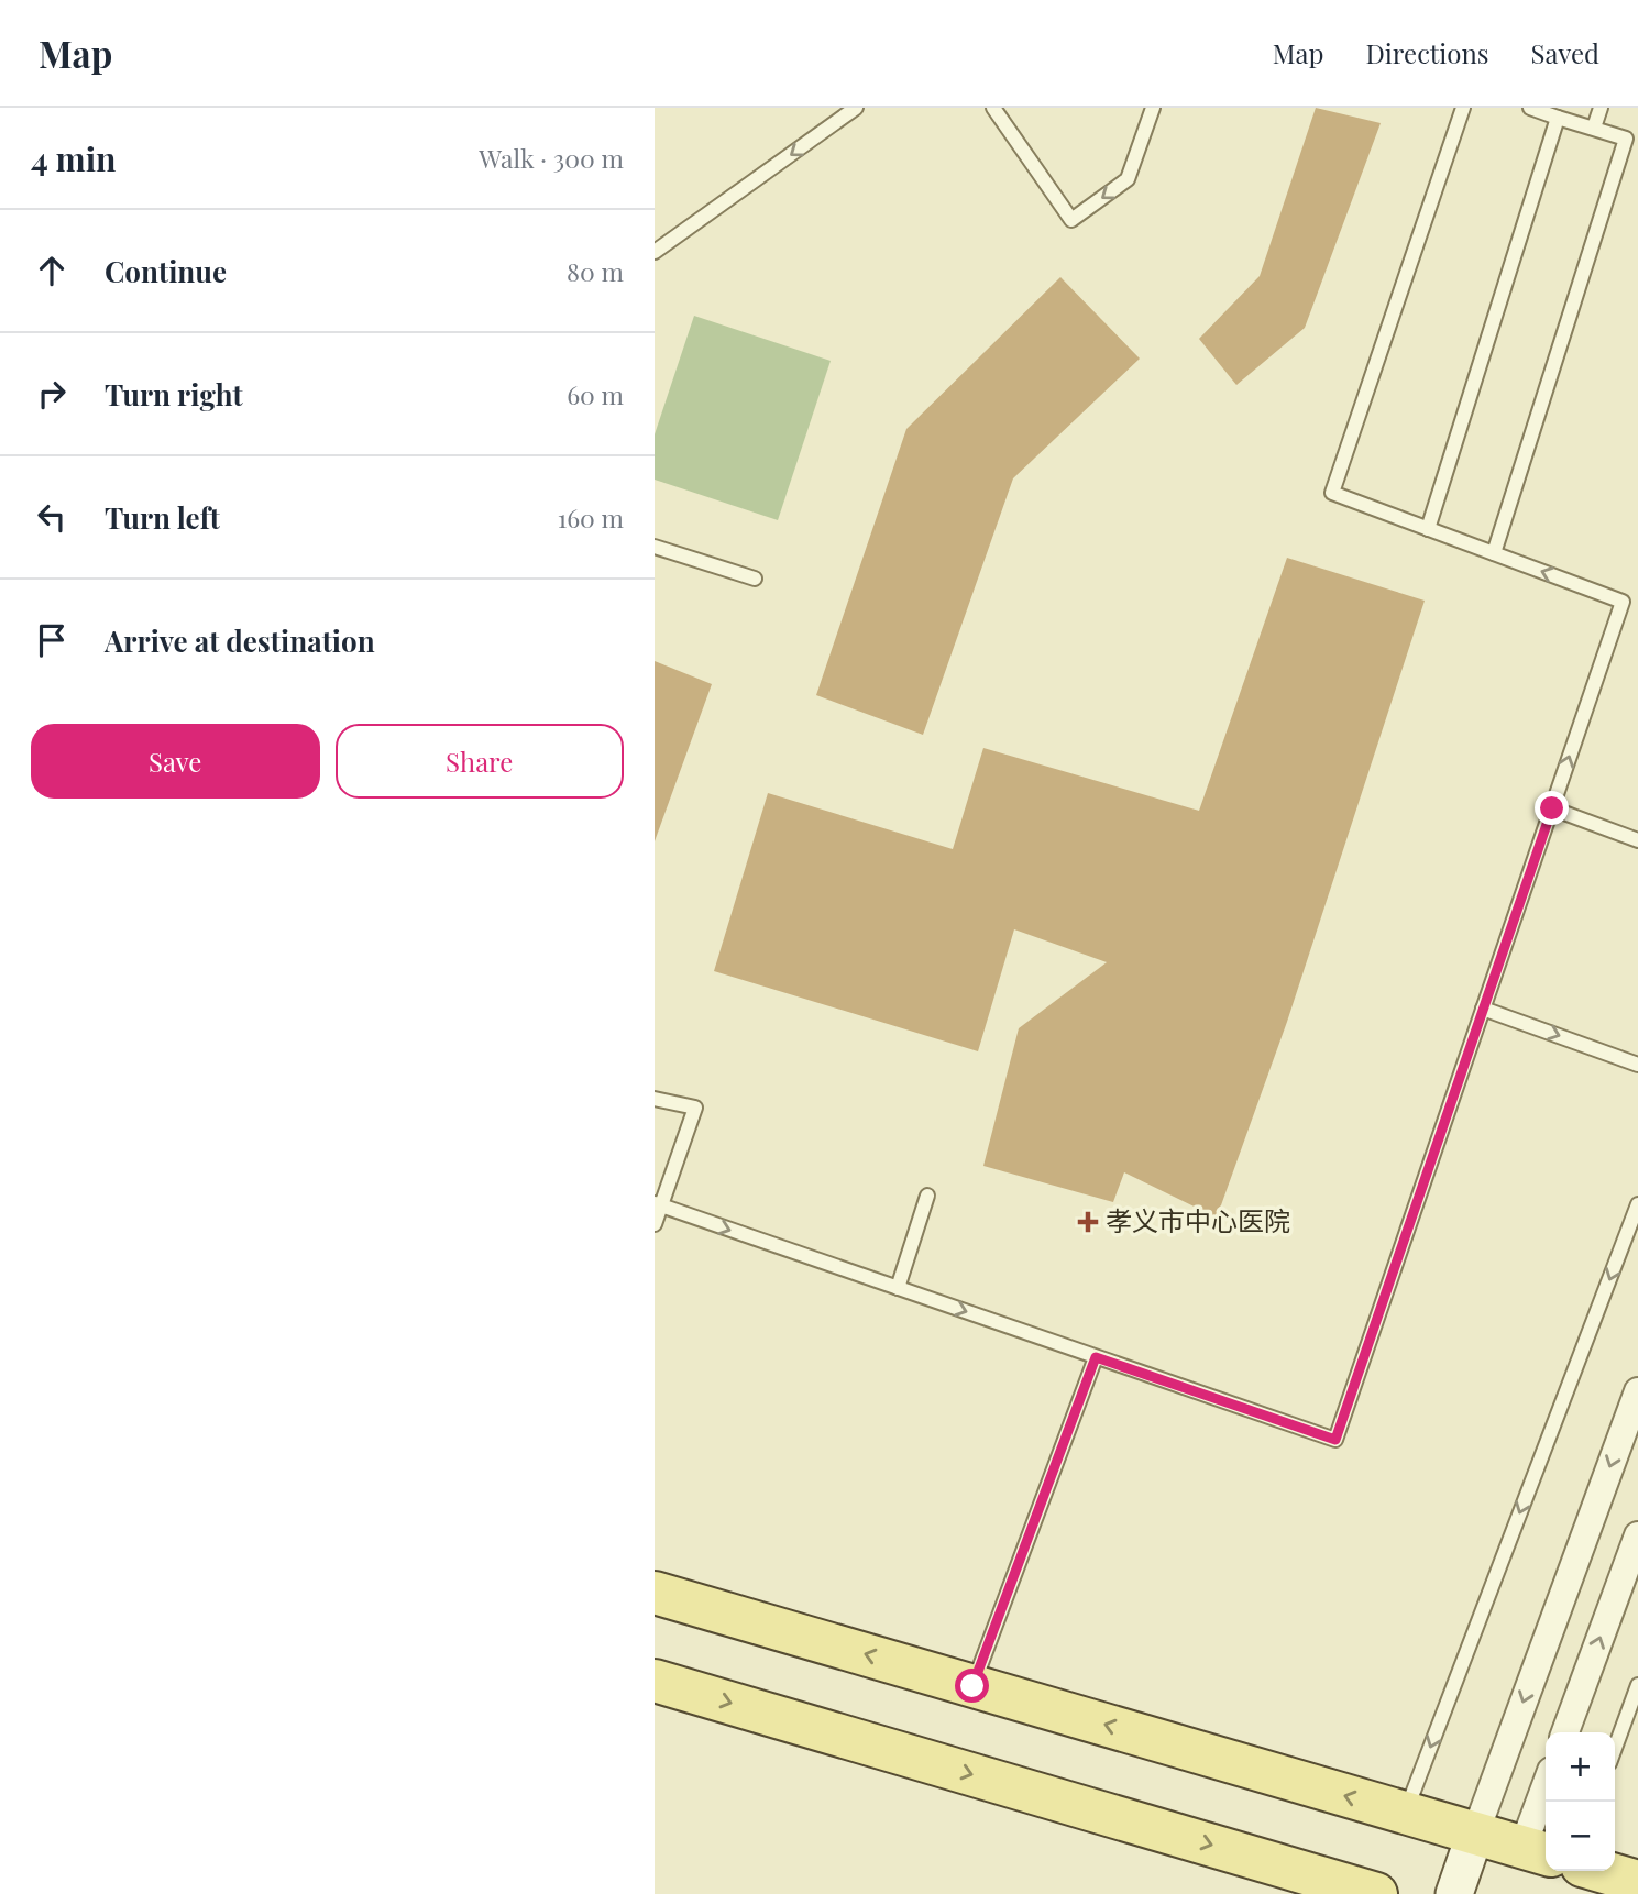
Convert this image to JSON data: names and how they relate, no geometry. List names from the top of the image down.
{
  "places": {
    "health": ["孝义市中心医院"]
  },
  "page": {
    "header": "Map",
    "nav": ["Map", "Directions", "Saved"],
    "heading": ["4 min", "Walk · 300 m"],
    "list": [
      ["Continue", "80 m"],
      ["Turn right", "60 m"],
      ["Turn left", "160 m"],
      "Arrive at destination"
    ],
    "buttons": ["Save", "Share"],
    "map_buttons": ["+", "−"]
  }
}
